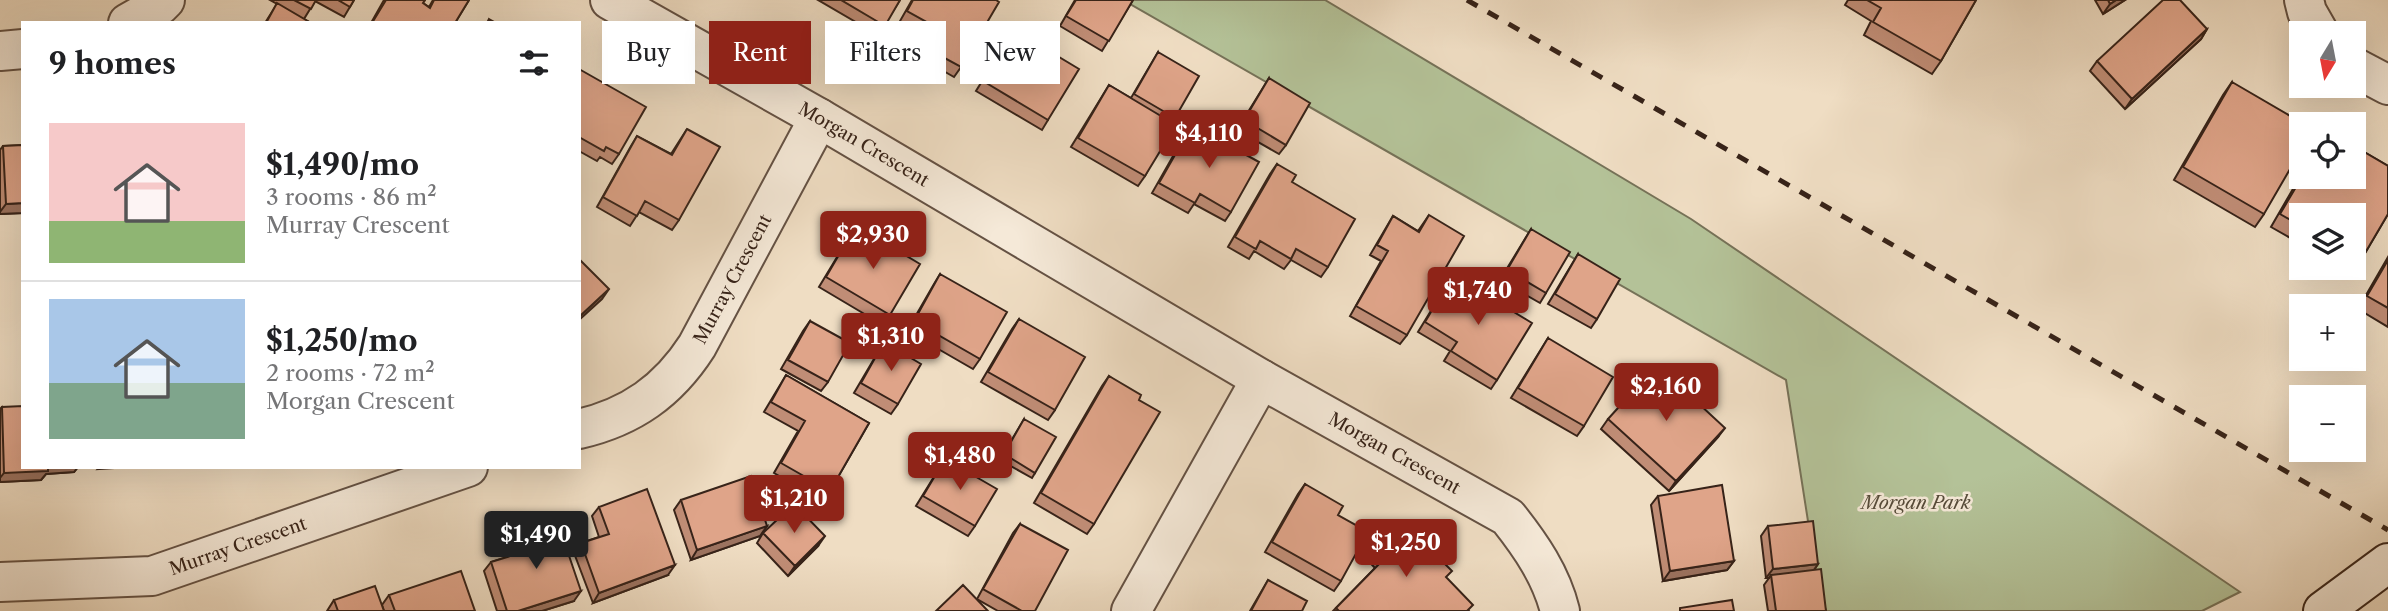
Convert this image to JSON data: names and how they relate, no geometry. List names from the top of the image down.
{
  "streets": {
    "street": ["Morgan Crescent", "Murray Crescent"]
  },
  "crossings": [
    ["Morgan Crescent", "Murray Crescent"]
  ],
  "parks": ["Morgan Park"],
  "north": "bottom",
  "page": {
    "map_buttons": ["+", "−"],
    "chip": [
      "Buy",
      "Rent",
      "Filters",
      "New"
    ],
    "heading": "9 homes",
    "list": [
      {
        "name": "$1,490/mo",
        "note": "3 rooms · 86 m² · Murray Crescent"
      },
      {
        "name": "$1,250/mo",
        "note": "2 rooms · 72 m² · Morgan Crescent"
      }
    ],
    "price": [
      "$4,110",
      "$2,930",
      "$1,740",
      "$1,310",
      "$2,160",
      "$1,480",
      "$1,210",
      "$1,490",
      "$1,250"
    ]
  }
}
